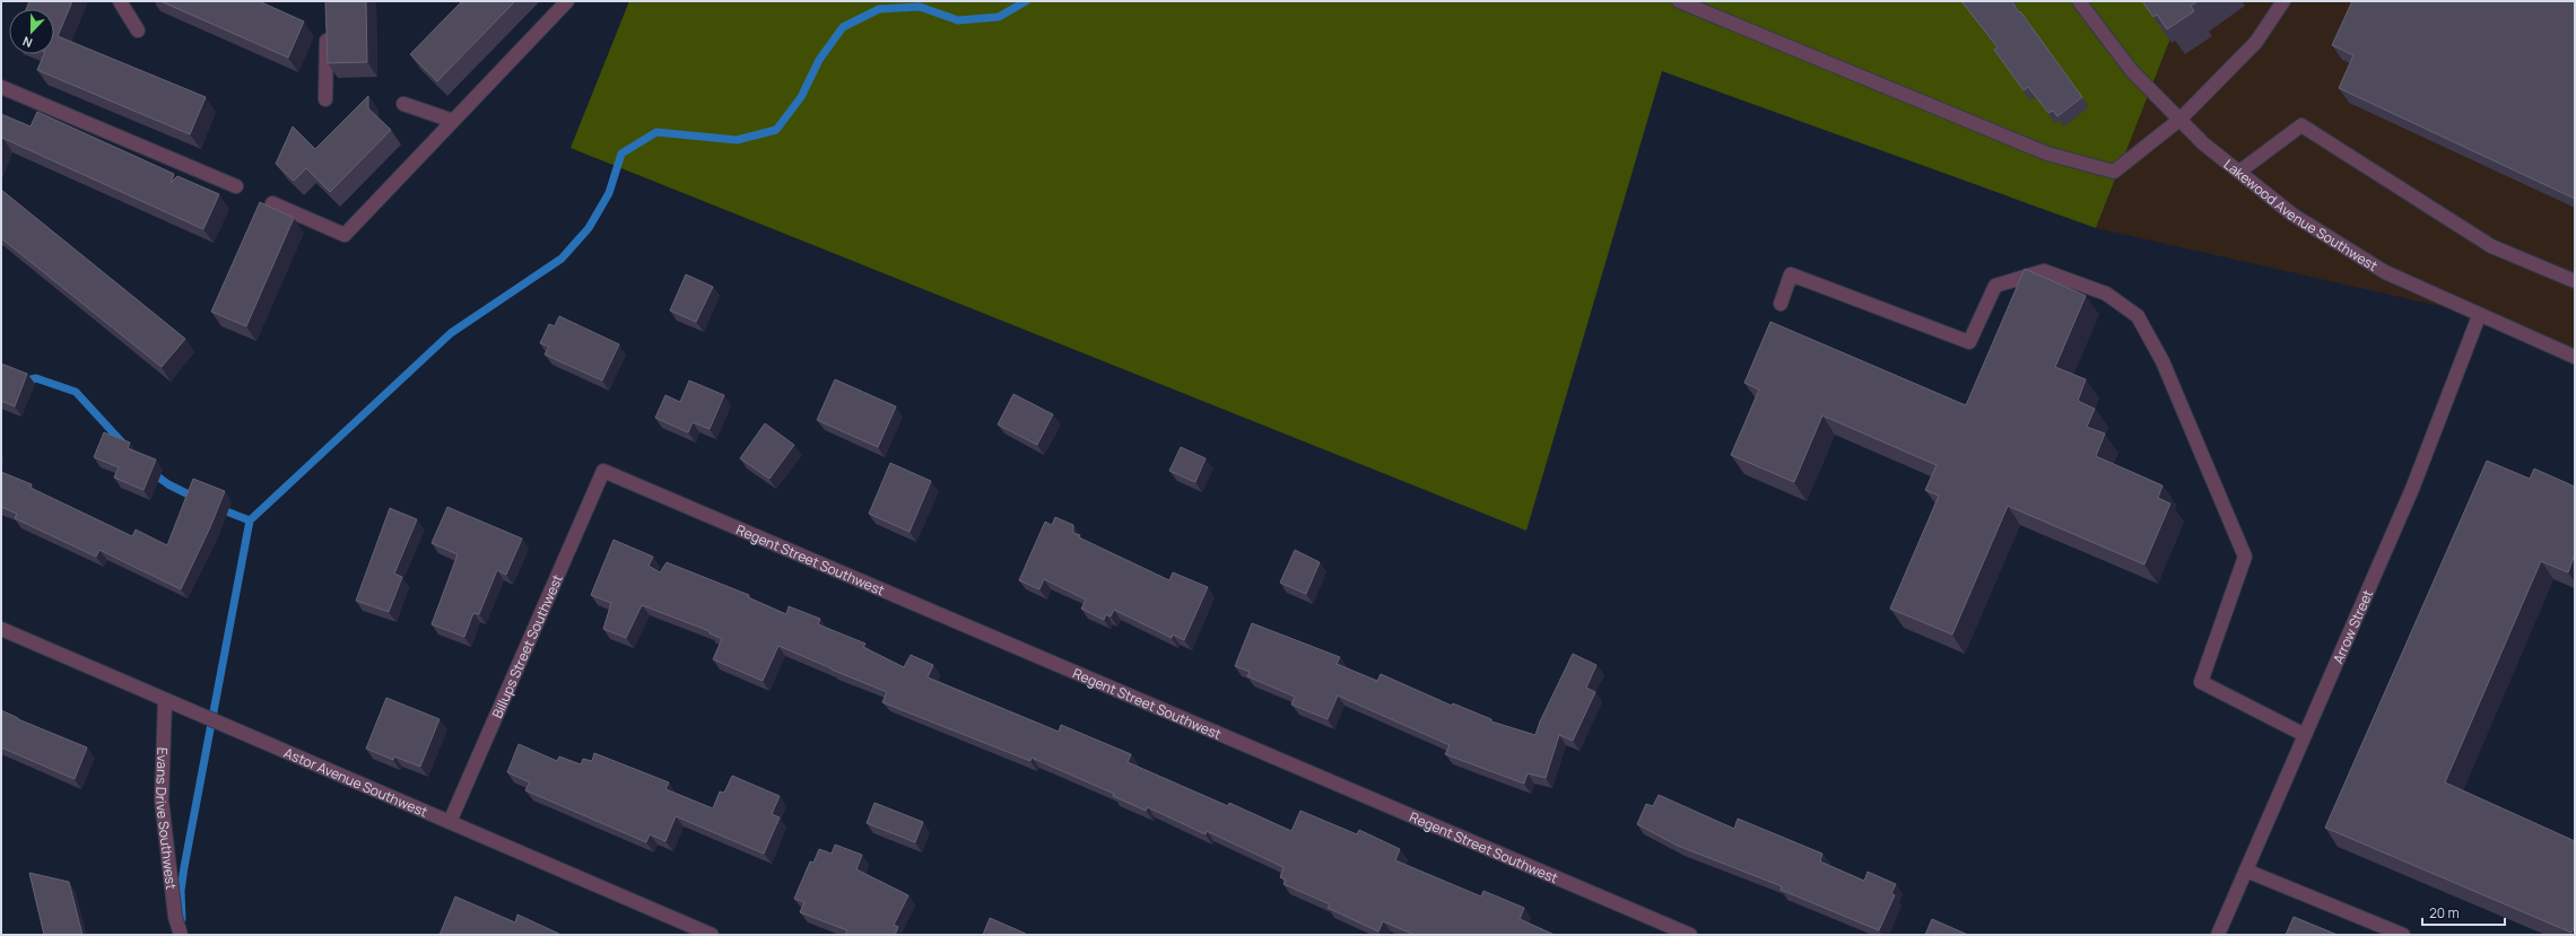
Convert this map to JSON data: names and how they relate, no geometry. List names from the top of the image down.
{
  "streets": {
    "street": [
      "Lakewood Avenue Southwest",
      "Regent Street Southwest",
      "Arrow Street",
      "Billups Street Southwest",
      "Astor Avenue Southwest",
      "Evans Drive Southwest"
    ]
  },
  "crossings": [
    ["Lakewood Avenue Southwest", "Arrow Street"],
    ["Regent Street Southwest", "Billups Street Southwest"],
    ["Billups Street Southwest", "Astor Avenue Southwest"],
    ["Astor Avenue Southwest", "Evans Drive Southwest"]
  ],
  "scale_bar": "20 m",
  "north": "bottom"
}
